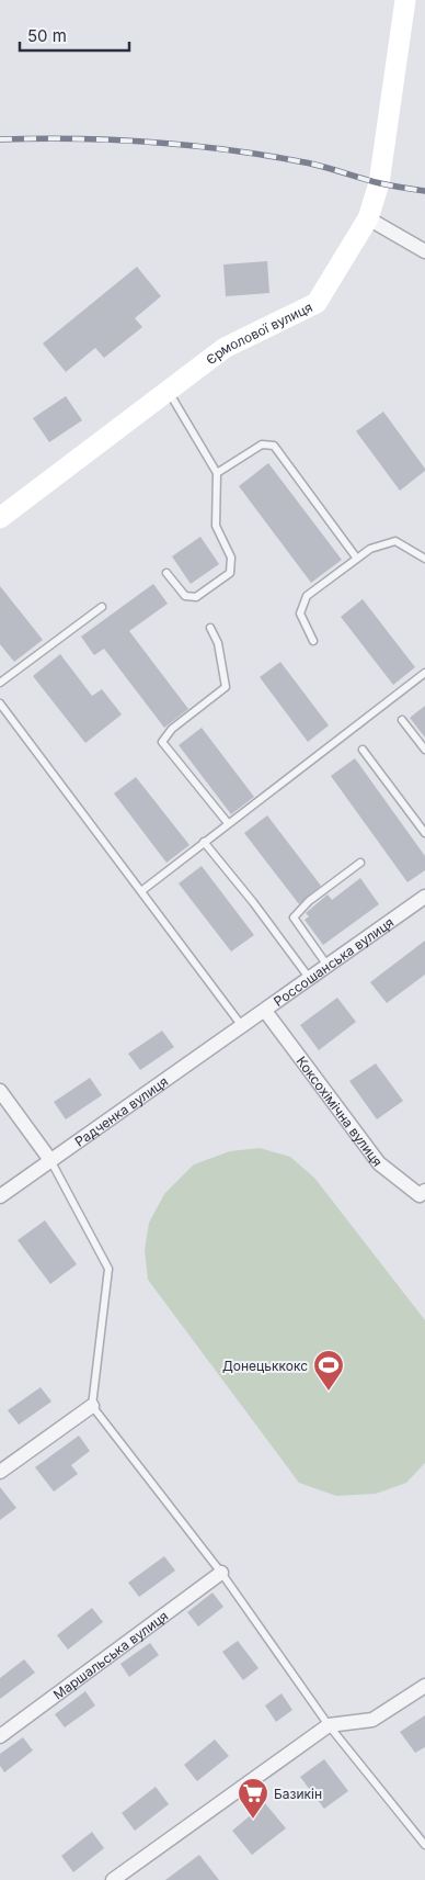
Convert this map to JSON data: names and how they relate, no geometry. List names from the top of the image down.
{
  "streets": {
    "street": [
      "Єрмолової вулиця",
      "Россошанська вулиця",
      "Радченка вулиця",
      "Коксохімічна вулиця",
      "Маршальська вулиця"
    ]
  },
  "crossings": [
    ["Россошанська вулиця", "Радченка вулиця"],
    ["Россошанська вулиця", "Коксохімічна вулиця"]
  ],
  "places": {
    "sports": ["Донецьккокс"],
    "supermarket": ["Базикін"]
  },
  "scale_bar": "50 m"
}
